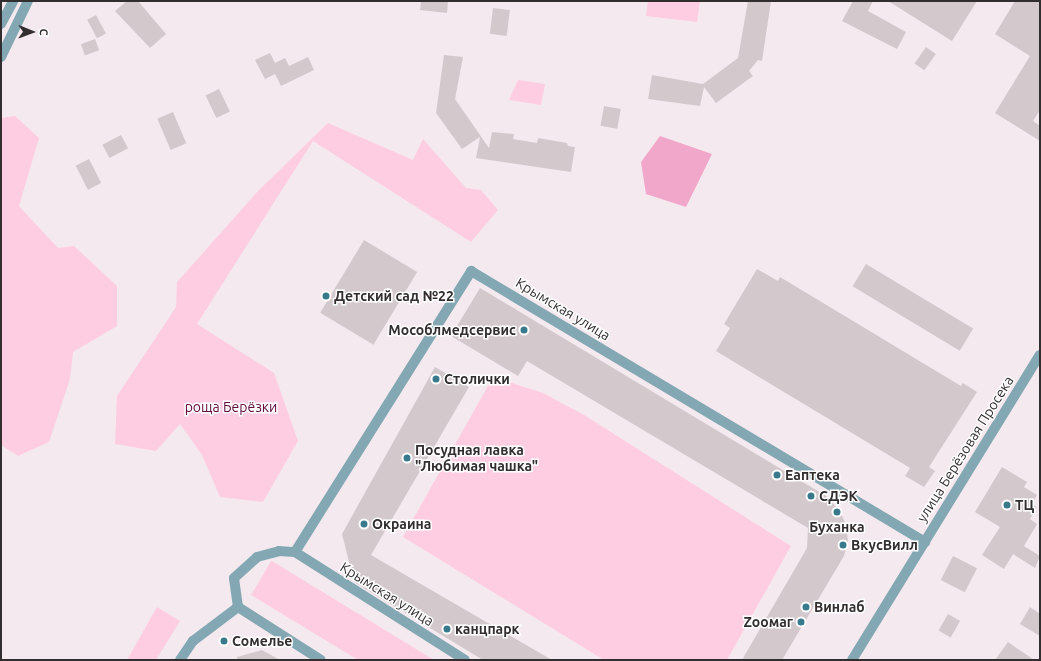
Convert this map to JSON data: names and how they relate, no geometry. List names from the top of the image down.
{
  "streets": {
    "street": ["Крымская улица", "улица Берёзовая Просека"]
  },
  "crossings": [
    ["Крымская улица", "улица Берёзовая Просека"]
  ],
  "parks": ["роща Берёзки"],
  "places": [
    "Детский сад №22",
    "Мособлмедсервис",
    "Столички",
    "Посудная лавка \"Любимая чашка\"",
    "Еаптека",
    "СДЭК",
    "ТЦ",
    "Буханка",
    "Окраина",
    "ВкусВилл",
    "Винлаб",
    "Zooмаг",
    "канцпарк",
    "Сомелье"
  ],
  "north": "right"
}
